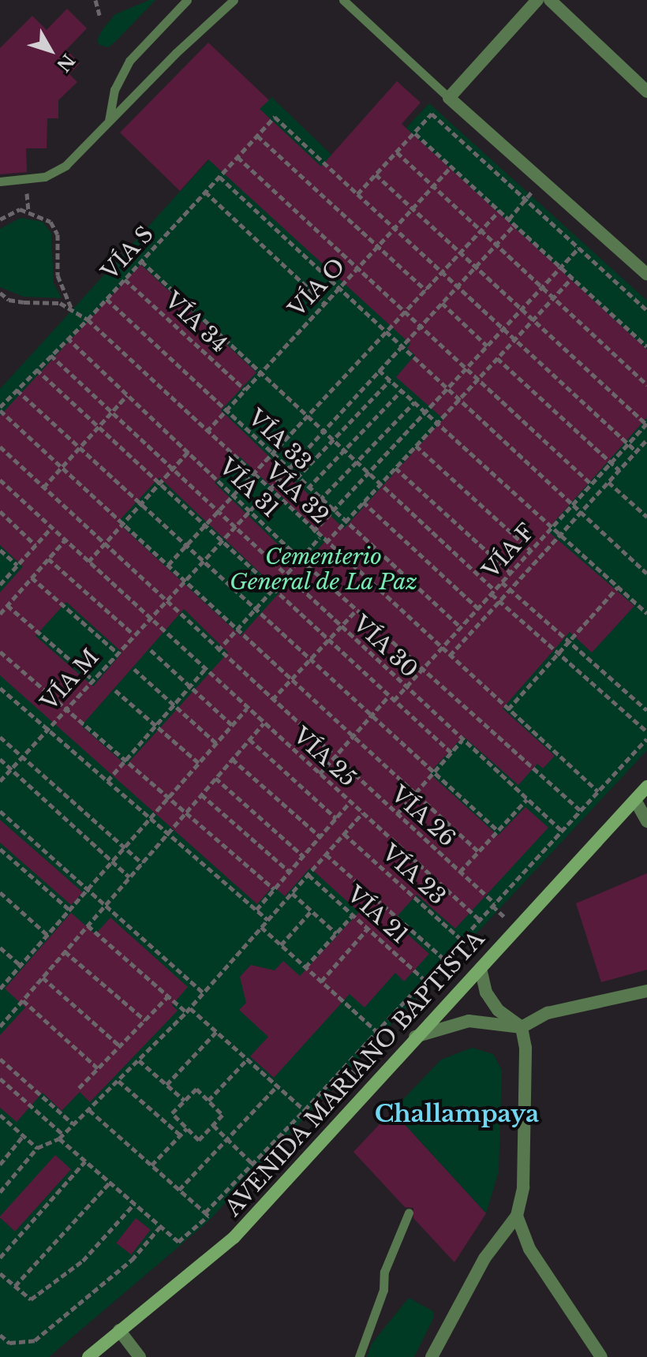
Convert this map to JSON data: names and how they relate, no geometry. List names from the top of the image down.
{
  "streets": {
    "main road": ["AVENIDA MARIANO BAPTISTA"],
    "path": [
      "VÍA S",
      "VÍA O",
      "VÍA 34",
      "VÍA 33",
      "VÍA 31",
      "VÍA 32",
      "VÍA F",
      "VÍA 30",
      "VÍA M",
      "VÍA 25",
      "VÍA 26",
      "VÍA 23",
      "VÍA 21"
    ]
  },
  "crossings": [
    ["VÍA S", "VÍA 34"],
    ["VÍA S", "VÍA 33"],
    ["VÍA S", "VÍA 31"],
    ["VÍA S", "VÍA 32"],
    ["VÍA S", "VÍA 30"],
    ["VÍA O", "VÍA 34"],
    ["VÍA O", "VÍA 33"],
    ["VÍA O", "VÍA 32"],
    ["VÍA 33", "VÍA F"],
    ["VÍA 33", "VÍA M"],
    ["VÍA 31", "VÍA F"],
    ["VÍA 31", "VÍA M"],
    ["VÍA 32", "VÍA F"],
    ["VÍA 32", "VÍA M"],
    ["VÍA F", "VÍA 30"],
    ["VÍA 30", "VÍA M"],
    ["VÍA M", "VÍA 25"],
    ["VÍA M", "VÍA 26"]
  ],
  "districts": ["Challampaya"],
  "parks": ["Cementerio General de La Paz"],
  "north": "bottom right"
}
